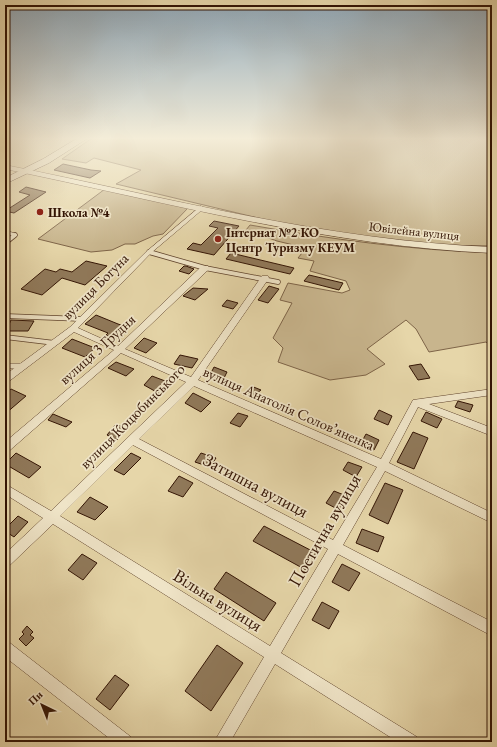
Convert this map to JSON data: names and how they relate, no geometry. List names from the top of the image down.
{
  "streets": {
    "street": [
      "Ювілейна вулиця",
      "вулиця Богуна",
      "вулиця 3 Грудня",
      "вулиця Анатолія Соловʼяненка",
      "вулиця Коцюбинського",
      "Затишна вулиця",
      "Поетична вулиця",
      "Вільна вулиця"
    ]
  },
  "crossings": [
    ["Ювілейна вулиця", "вулиця Богуна"],
    ["вулиця Богуна", "вулиця Анатолія Соловʼяненка"],
    ["вулиця 3 Грудня", "вулиця Анатолія Соловʼяненка"],
    ["вулиця Анатолія Соловʼяненка", "вулиця Коцюбинського"],
    ["вулиця Анатолія Соловʼяненка", "Поетична вулиця"],
    ["вулиця Коцюбинського", "Затишна вулиця"],
    ["вулиця Коцюбинського", "Вільна вулиця"],
    ["Затишна вулиця", "Поетична вулиця"],
    ["Поетична вулиця", "Вільна вулиця"]
  ],
  "places": ["Школа №4", "Інтернат №2 КО Центр Туризму КЕУМ"],
  "north": "top left"
}
